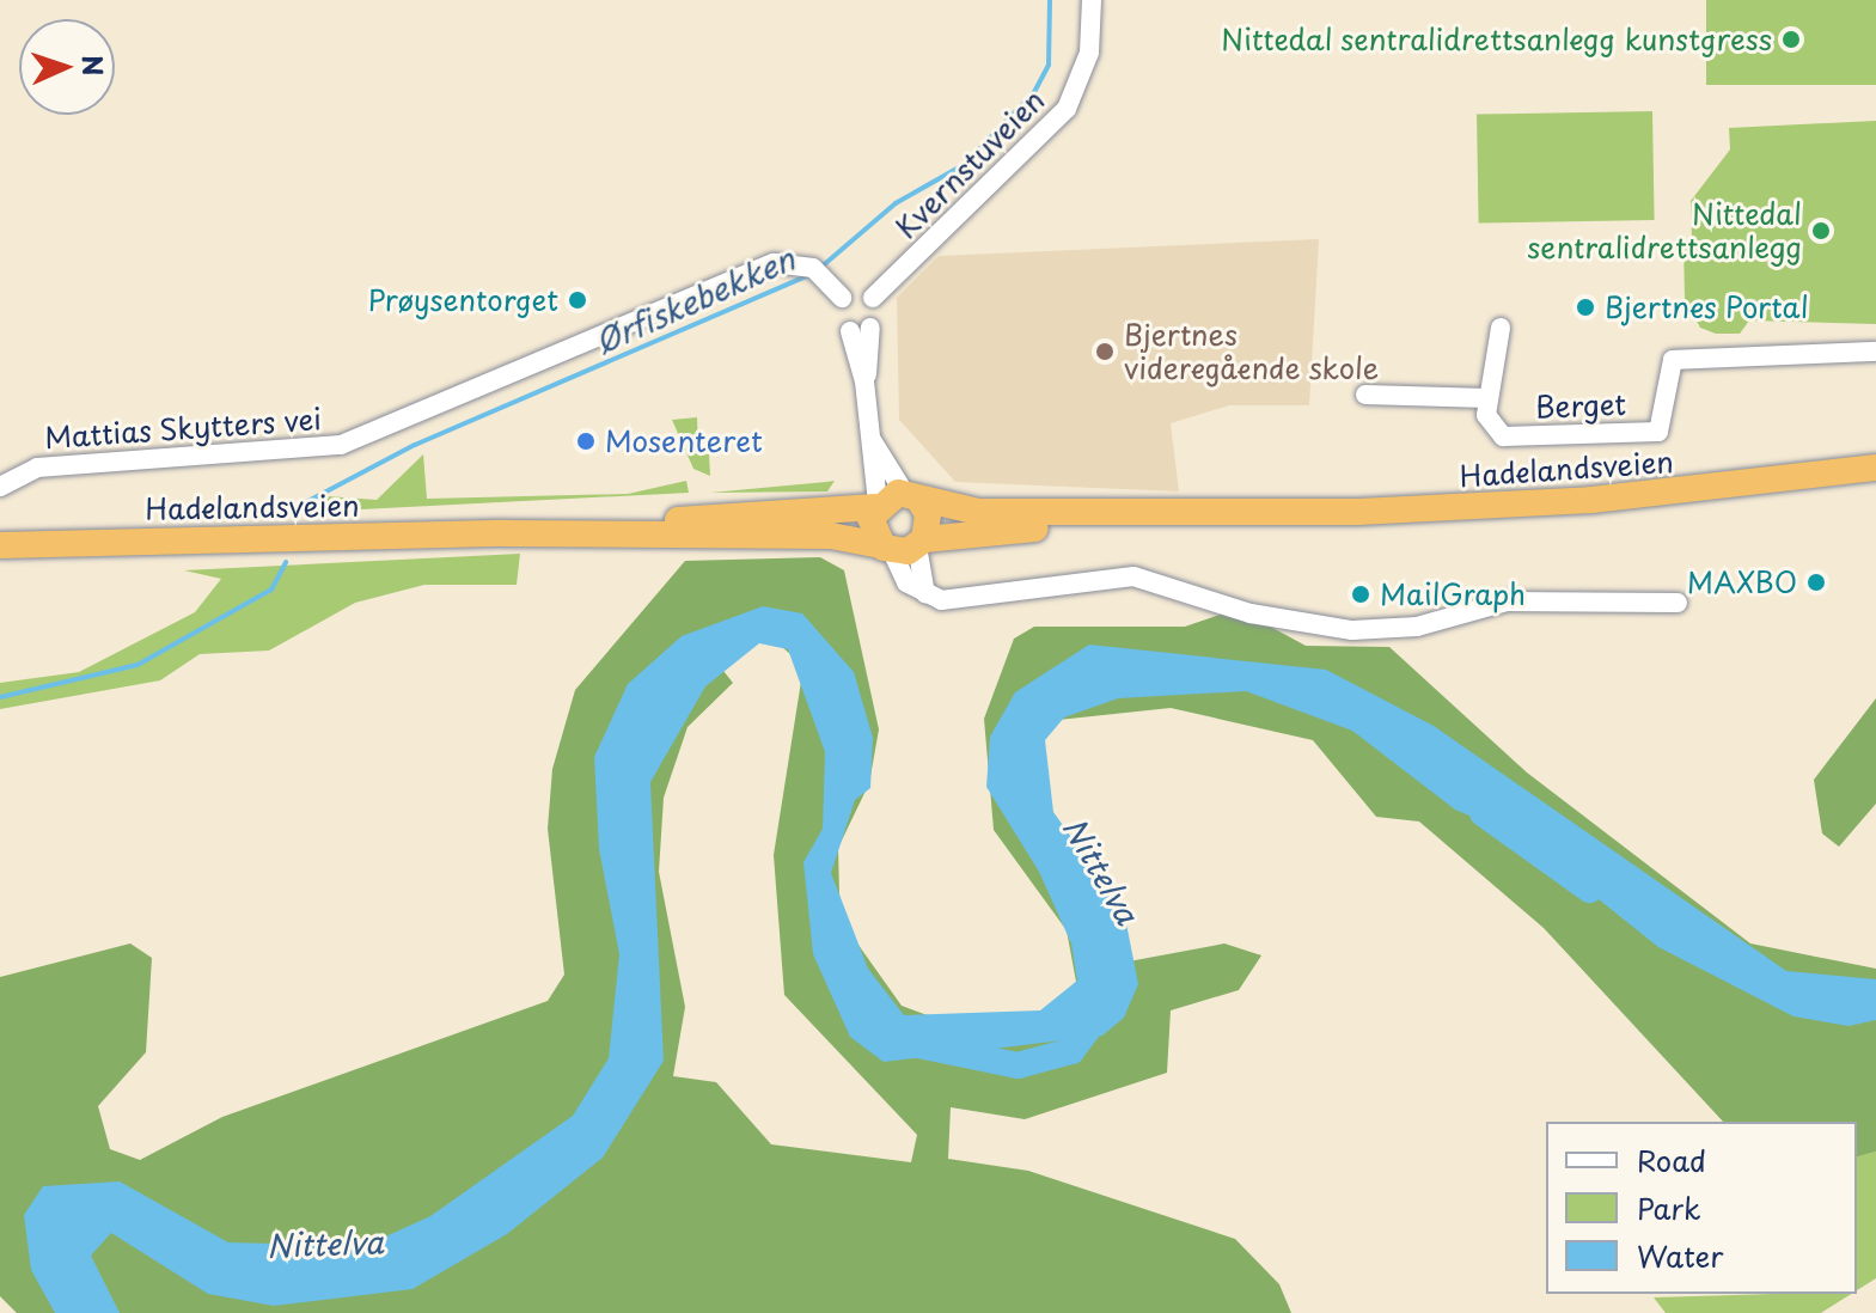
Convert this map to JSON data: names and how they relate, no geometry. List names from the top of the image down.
{
  "streets": {
    "highway": ["Hadelandsveien"],
    "street": ["Kvernstuveien", "Berget", "Mattias Skytters vei"]
  },
  "water": ["Ørfiskebekken", "Nittelva"],
  "places": [
    "Nittedal sentralidrettsanlegg kunstgress",
    "Nittedal sentralidrettsanlegg",
    "Prøysentorget",
    "Bjertnes Portal",
    "Bjertnes videregående skole",
    "Mosenteret",
    "MAXBO",
    "MailGraph"
  ],
  "legend": ["Road", "Park", "Water"],
  "north": "right"
}
